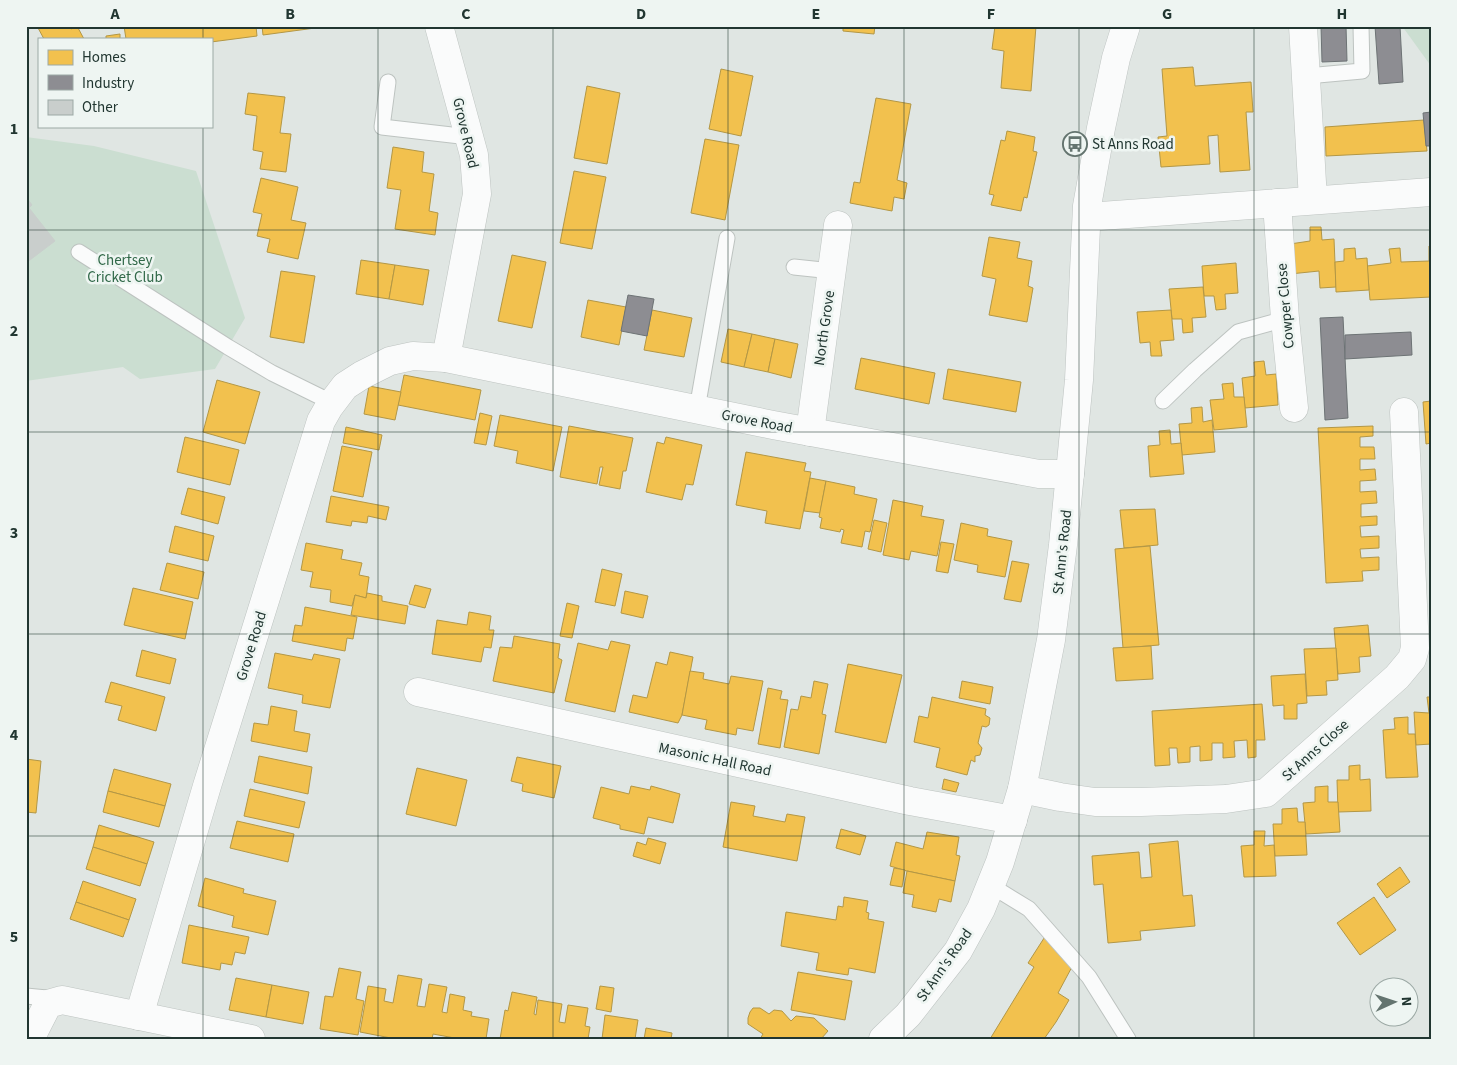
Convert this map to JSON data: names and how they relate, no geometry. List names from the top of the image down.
{
  "streets": {
    "street": [
      "Grove Road",
      "Cowper Close",
      "North Grove",
      "St Ann's Road",
      "St Anns Close",
      "Masonic Hall Road"
    ]
  },
  "crossings": [
    ["Grove Road", "North Grove"],
    ["Grove Road", "St Ann's Road"],
    ["St Ann's Road", "St Anns Close"],
    ["St Ann's Road", "Masonic Hall Road"]
  ],
  "parks": ["Chertsey Cricket Club"],
  "places": {
    "bus stop": ["St Anns Road"]
  },
  "legend": ["Homes", "Industry", "Other"],
  "north": "right",
  "grid": {
    "columns": [
      "A",
      "B",
      "C",
      "D",
      "E",
      "F",
      "G",
      "H"
    ],
    "rows": [
      "1",
      "2",
      "3",
      "4",
      "5"
    ]
  }
}
